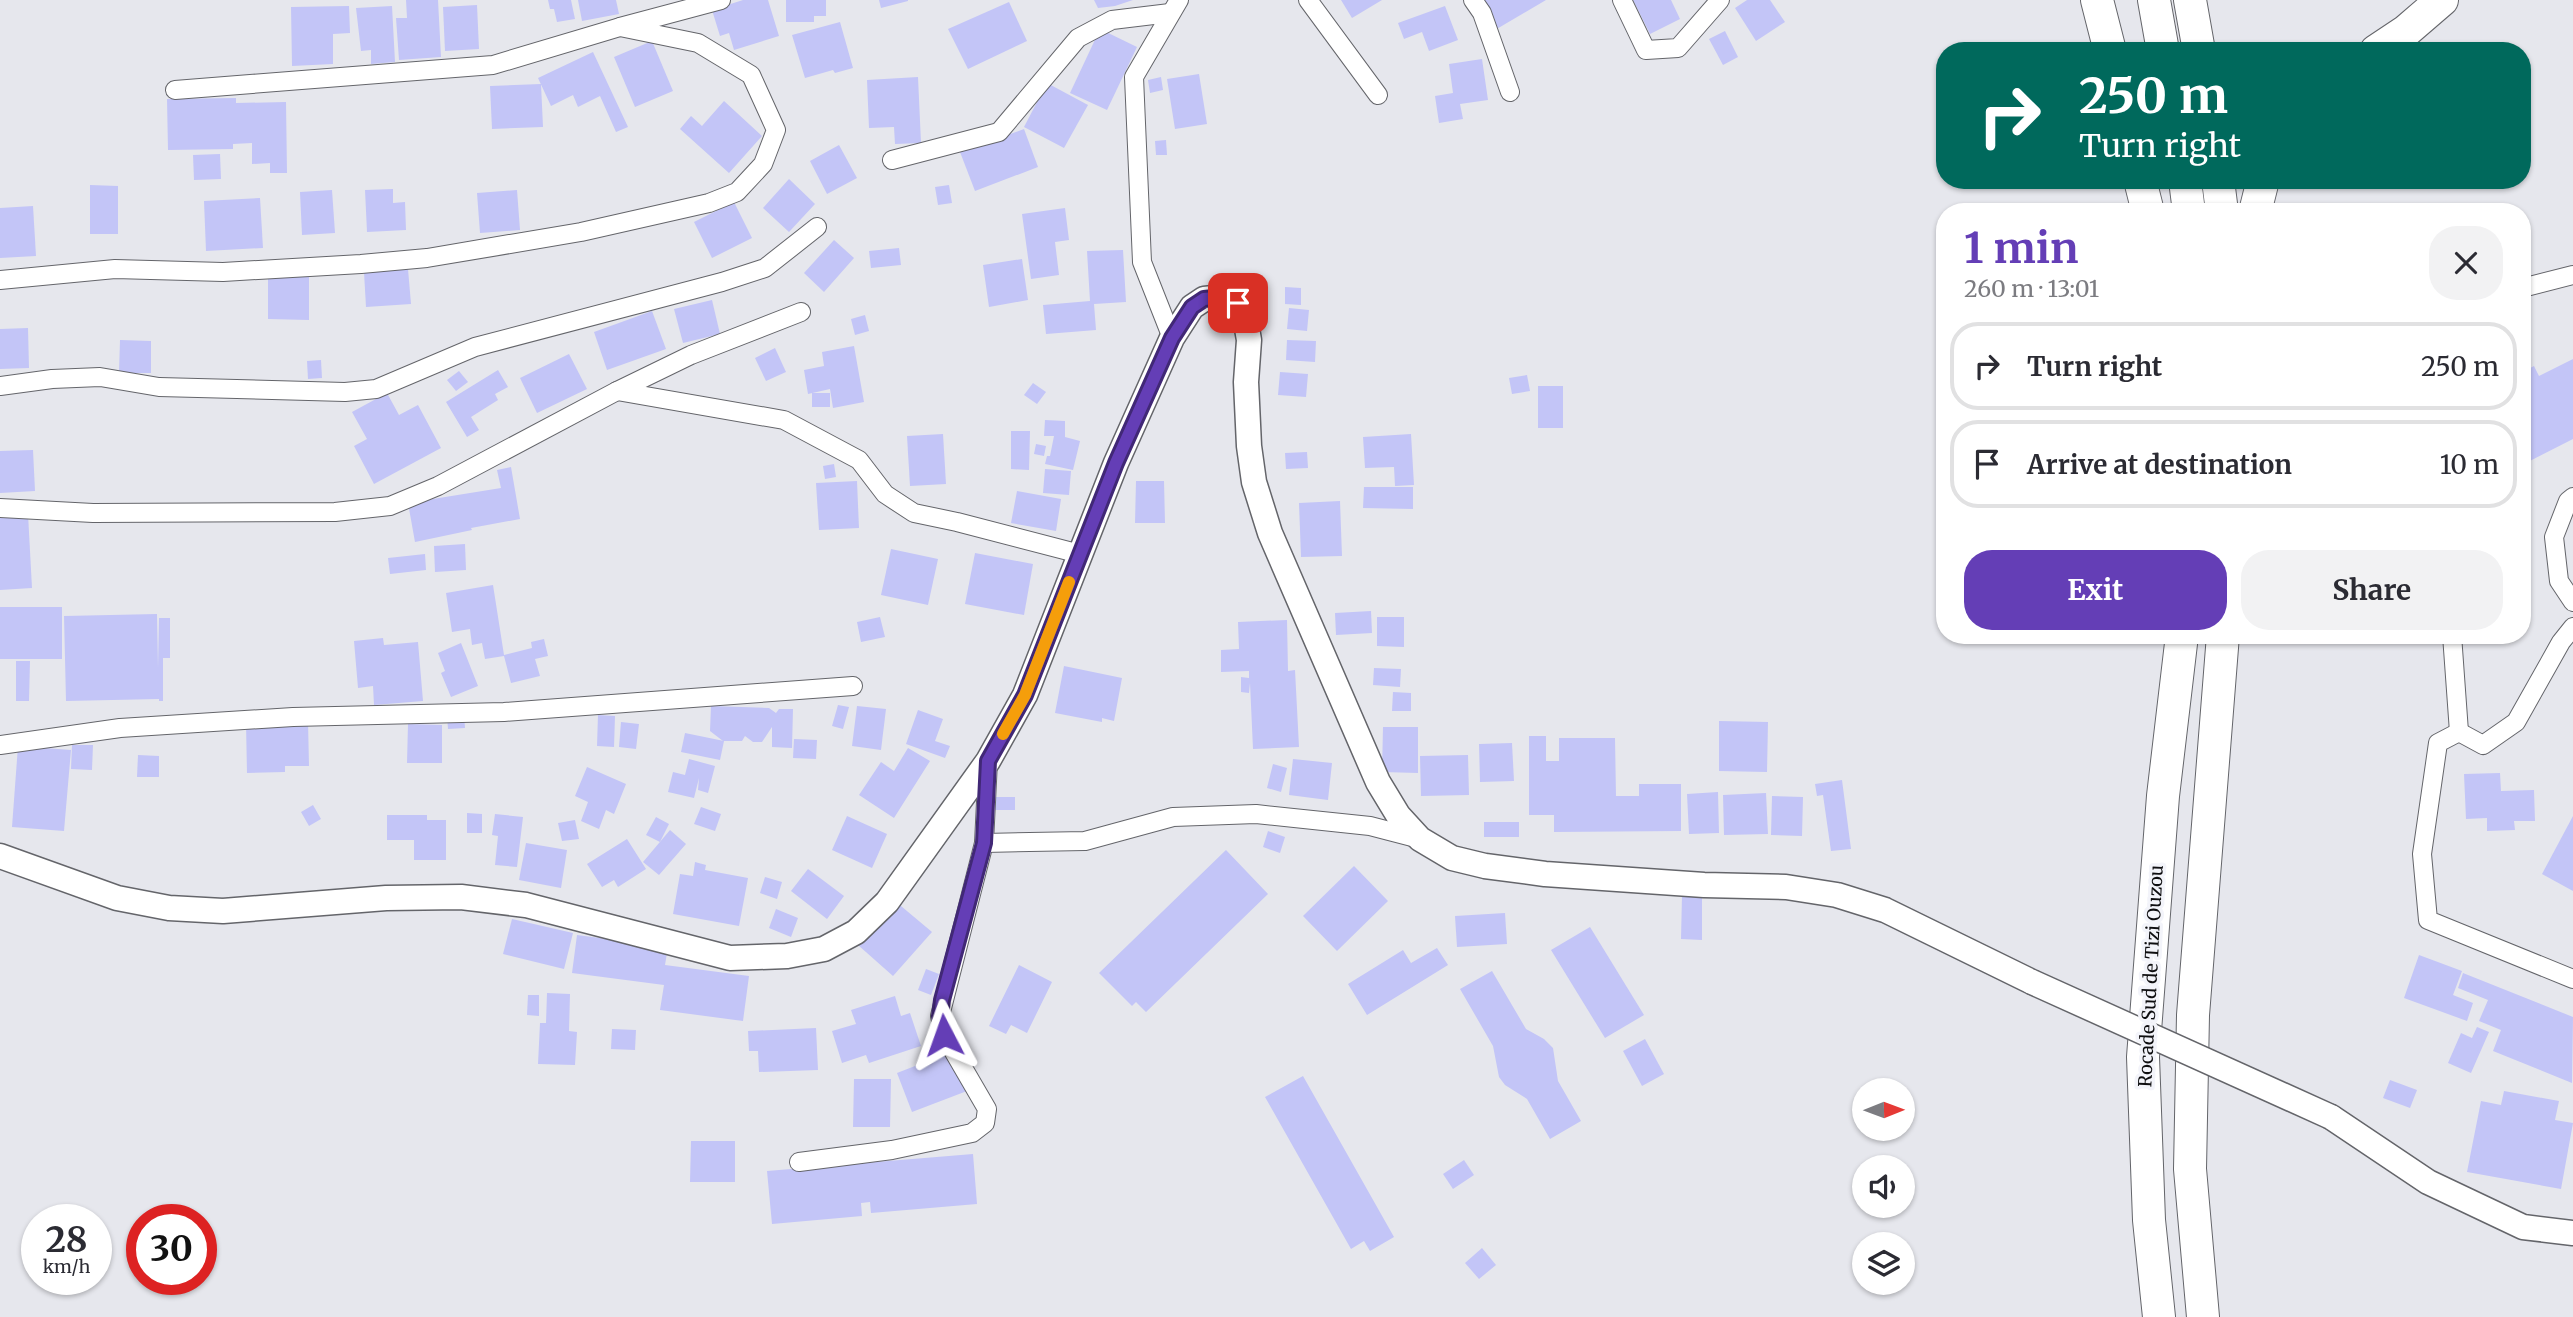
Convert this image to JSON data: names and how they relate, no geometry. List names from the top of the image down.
{
  "streets": {
    "highway": ["Rocade Sud de Tizi Ouzou"]
  },
  "north": "right",
  "page": {
    "turn": ["250 m", "Turn right"],
    "heading": ["1 min", "260 m · 13:01"],
    "list": [
      {
        "name": "Turn right",
        "value": "250 m"
      },
      {
        "name": "Arrive at destination",
        "value": "10 m"
      }
    ],
    "buttons": ["Exit", "Share"],
    "speed": "28 km/h",
    "limit": "30"
  }
}
